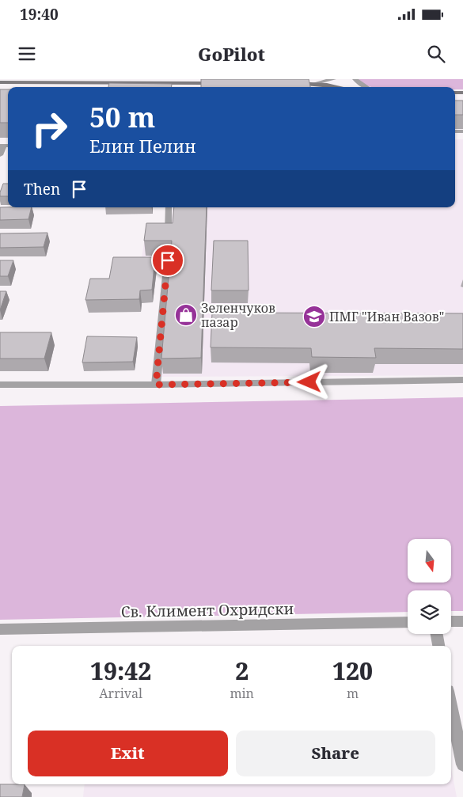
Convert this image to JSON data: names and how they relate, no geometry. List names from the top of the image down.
{
  "streets": {
    "street": ["Св. Климент Охридски"]
  },
  "places": {
    "shop": ["Зеленчуков пазар"],
    "school or university": ["ПМГ \"Иван Вазов\""]
  },
  "north": "bottom",
  "page": {
    "status": "19:40",
    "header": "GoPilot",
    "turn": ["50 m", "Елин Пелин"],
    "then": "Then",
    "eta": [
      "19:42",
      "Arrival",
      "2",
      "min",
      "120",
      "m"
    ],
    "buttons": ["Exit", "Share"]
  }
}
